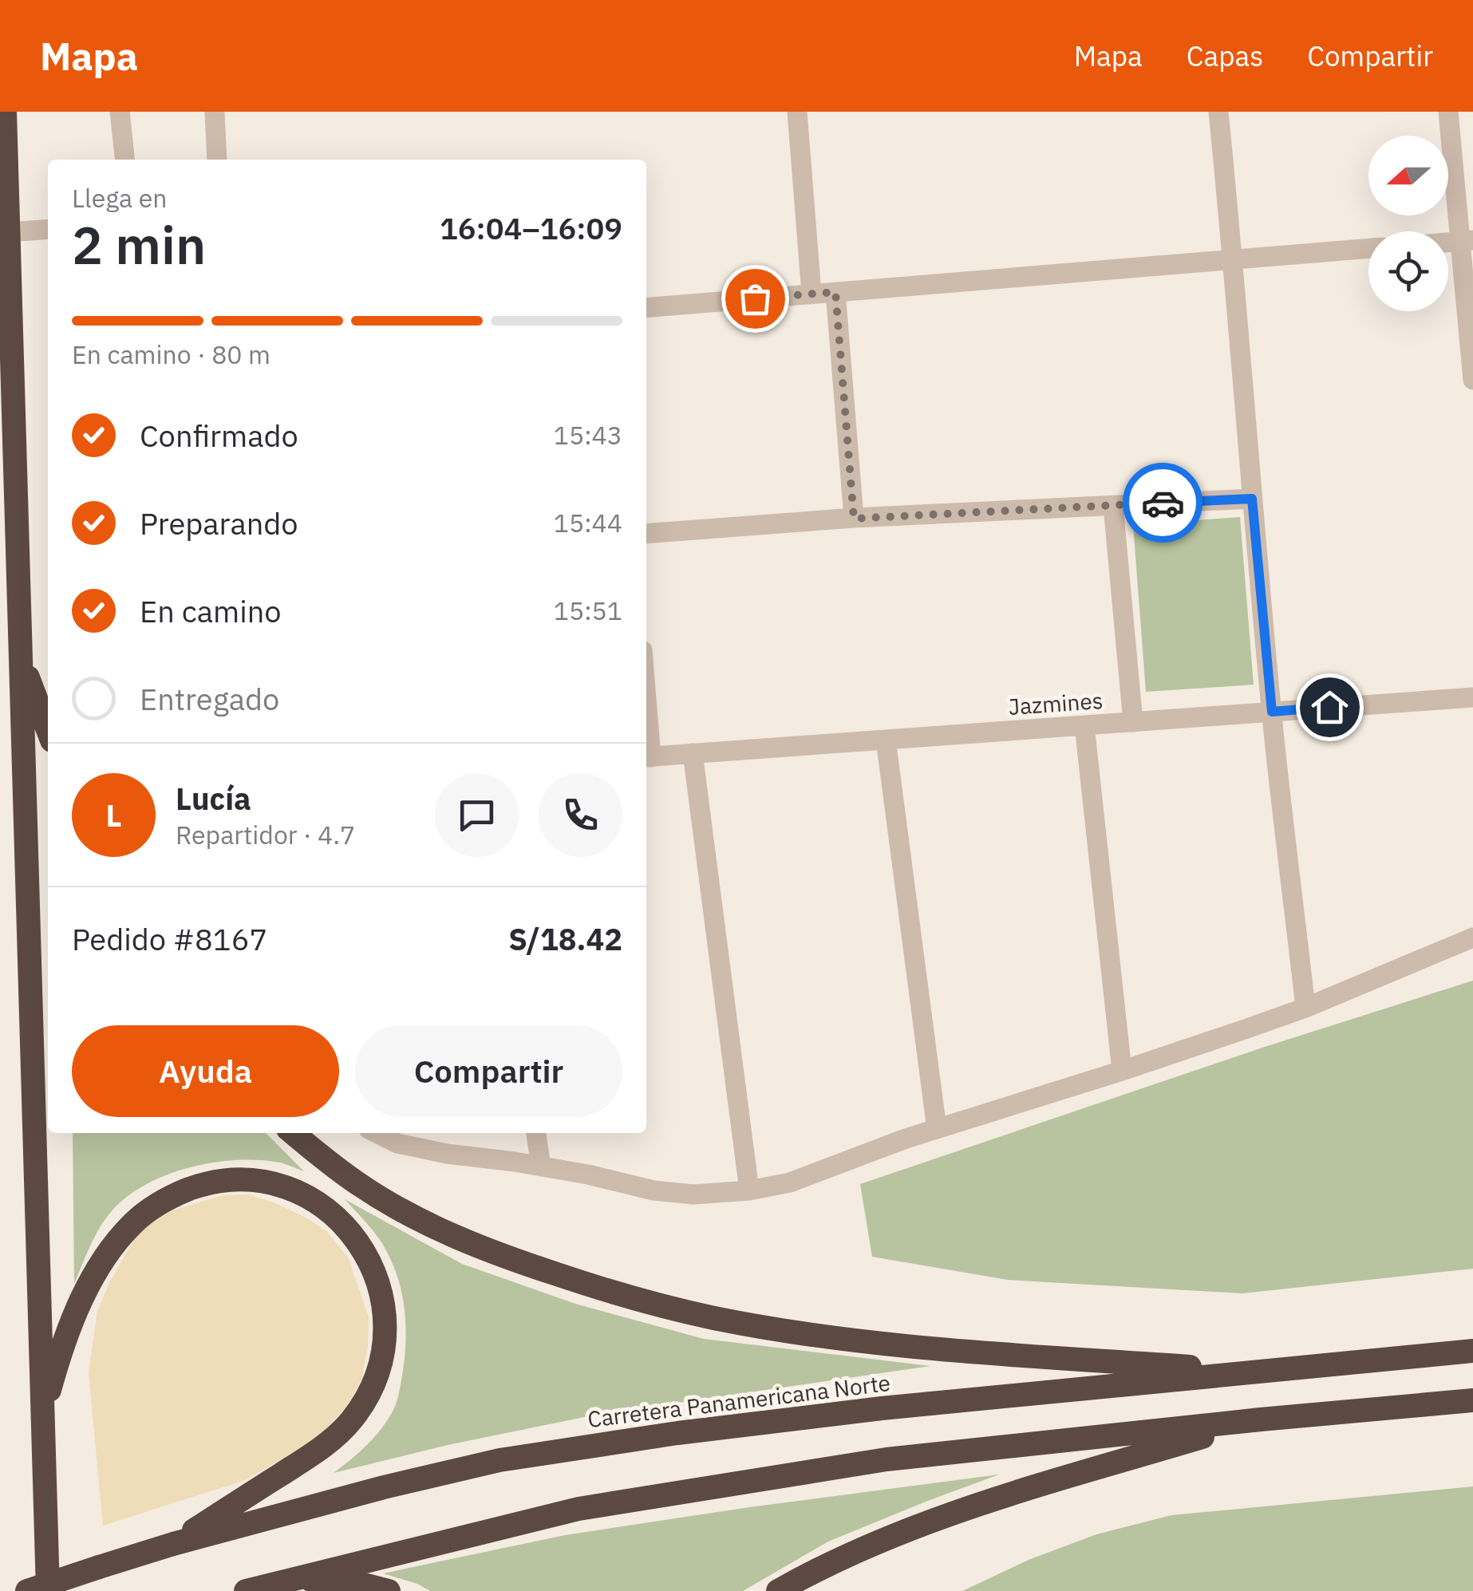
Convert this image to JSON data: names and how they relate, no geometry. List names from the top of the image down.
{
  "streets": {
    "highway": ["Carretera Panamericana Norte"],
    "street": ["Jazmines"]
  },
  "north": "left",
  "page": {
    "header": "Mapa",
    "nav": ["Mapa", "Capas", "Compartir"],
    "heading": ["2 min", "Llega en", "16:04–16:09"],
    "panel": [
      "Lucía",
      "Repartidor · 4.7",
      "Pedido #8167",
      "S/18.42"
    ],
    "bar": "En camino · 80 m",
    "list": [
      ["Confirmado", "15:43"],
      ["Preparando", "15:44"],
      ["En camino", "15:51"],
      "Entregado"
    ],
    "round": "L",
    "buttons": ["Ayuda", "Compartir"]
  }
}
